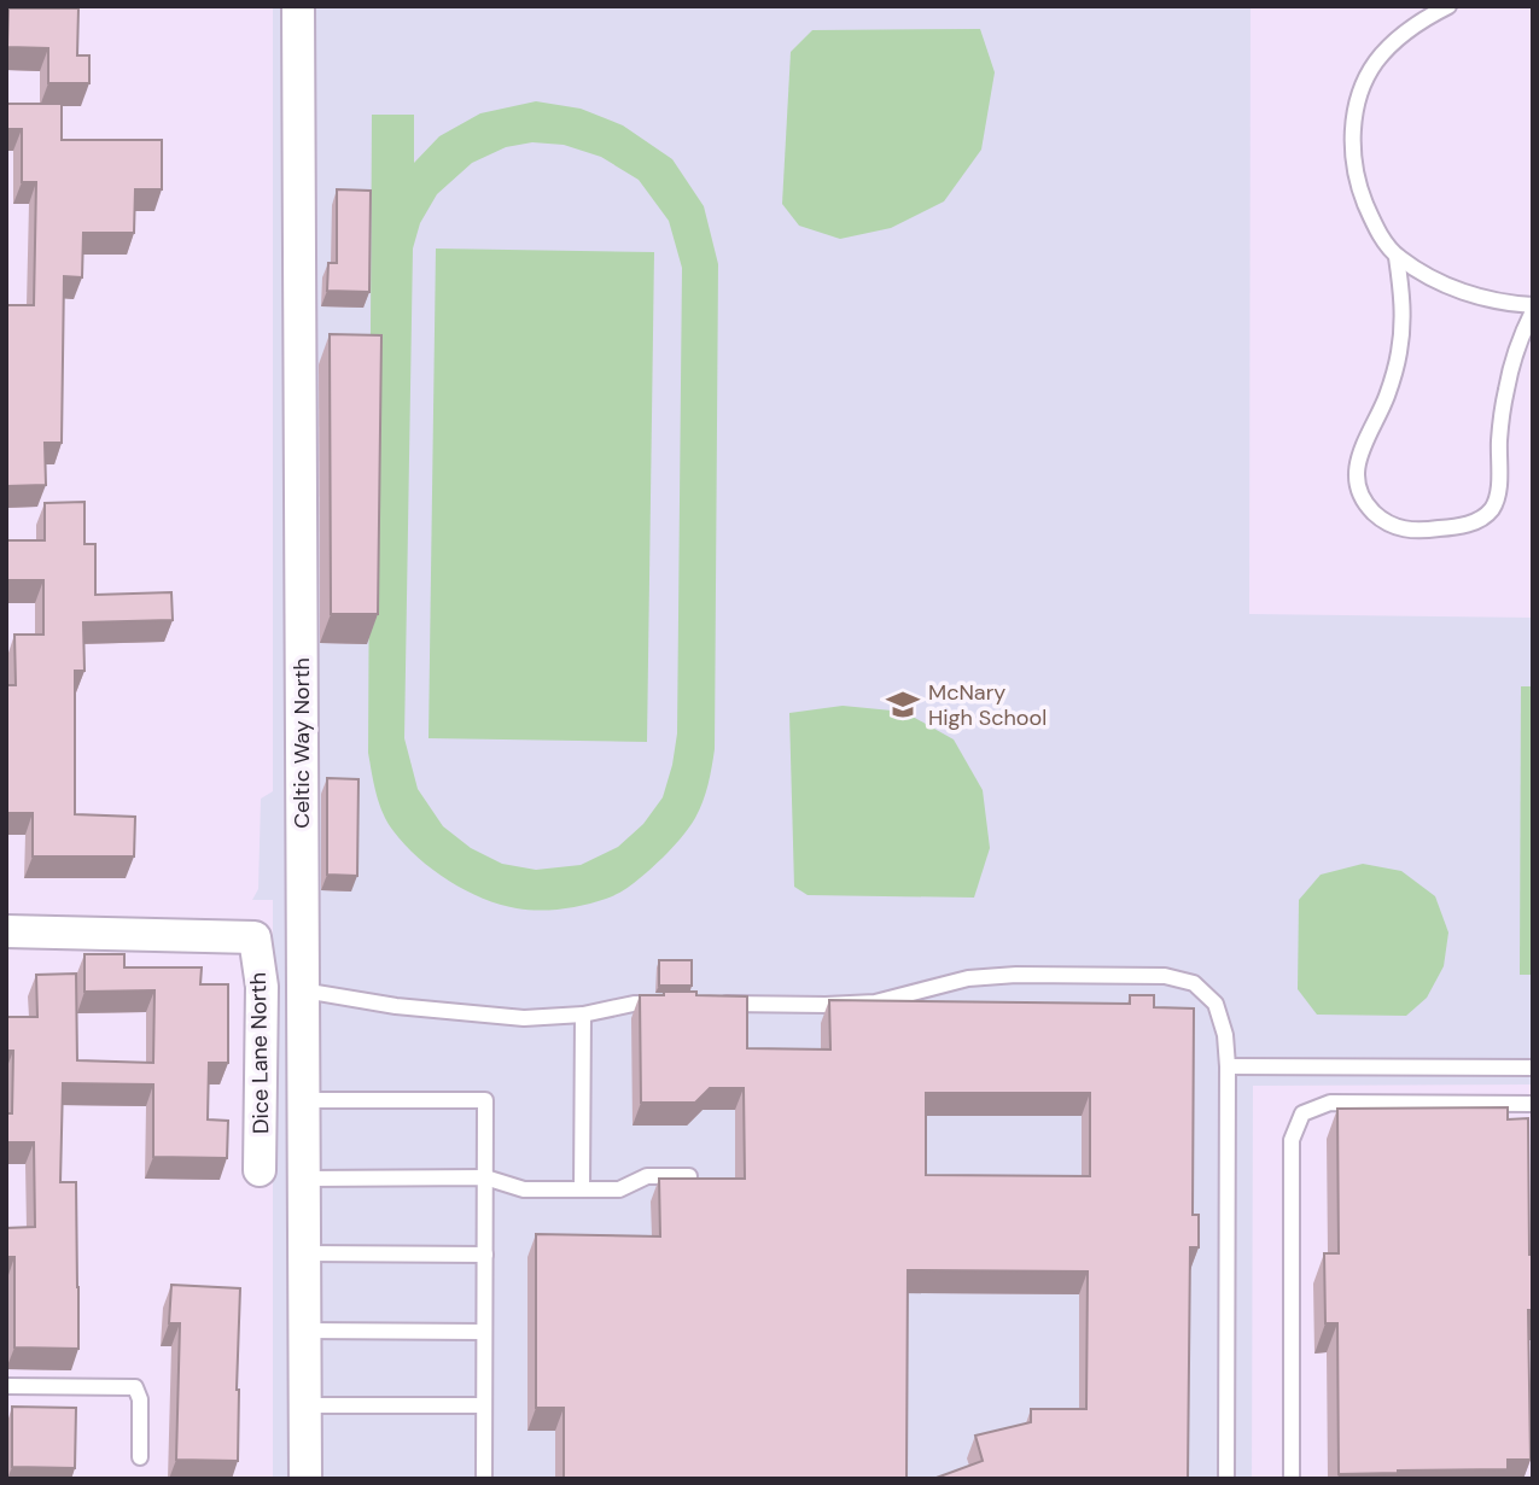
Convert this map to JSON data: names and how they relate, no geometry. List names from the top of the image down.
{
  "streets": {
    "street": ["Celtic Way North", "Dice Lane North"]
  },
  "places": {
    "school or university": ["McNary High School"]
  }
}
